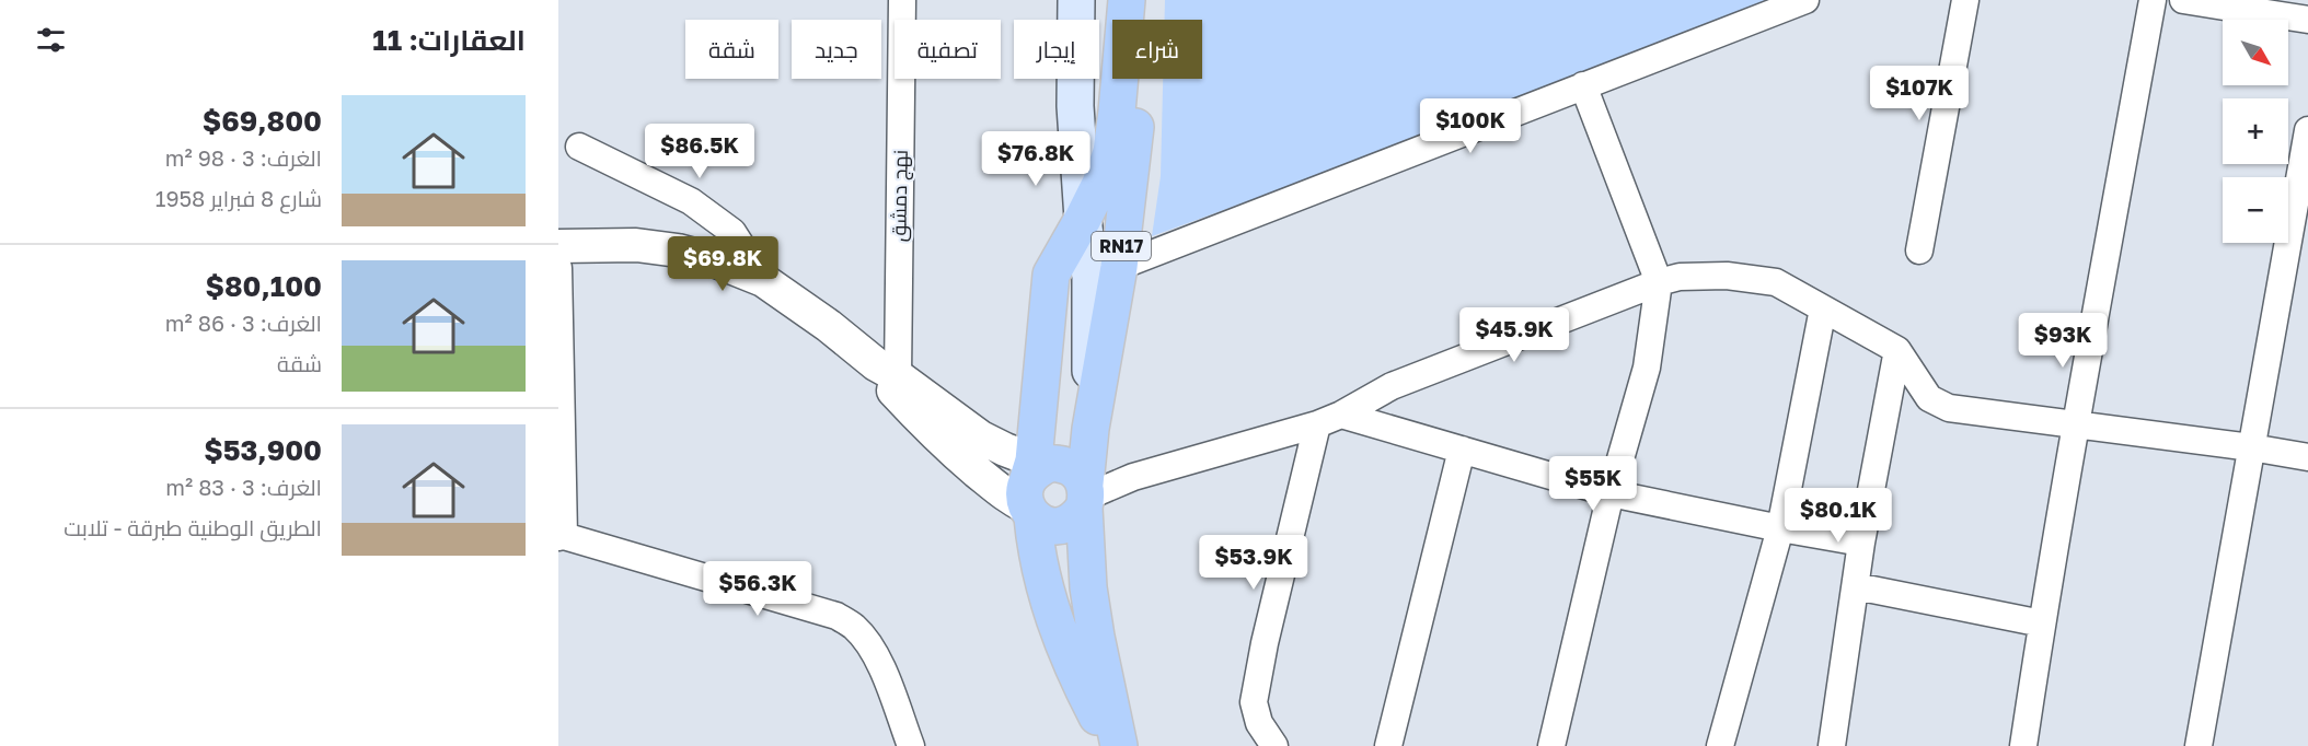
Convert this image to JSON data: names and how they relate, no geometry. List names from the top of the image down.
{
  "streets": {
    "main road": ["RN17"],
    "street": ["نهج دمشق"]
  },
  "north": "bottom right",
  "page": {
    "heading": "العقارات: 11",
    "map_buttons": ["+", "−"],
    "chip": [
      "شراء",
      "إيجار",
      "تصفية",
      "جديد",
      "شقة"
    ],
    "price": [
      "$107K",
      "$100K",
      "$86.5K",
      "$76.8K",
      "$69.8K",
      "$45.9K",
      "$93K",
      "$55K",
      "$80.1K",
      "$53.9K",
      "$56.3K"
    ],
    "list": [
      {
        "name": "$69,800",
        "note": "الغرف: 3 · 98 m² · شارع 8 فبراير 1958"
      },
      {
        "name": "$80,100",
        "note": "الغرف: 3 · 86 m² · شقة"
      },
      {
        "name": "$53,900",
        "note": "الغرف: 3 · 83 m² · الطريق الوطنية طبرقة - تلابت"
      }
    ]
  }
}
